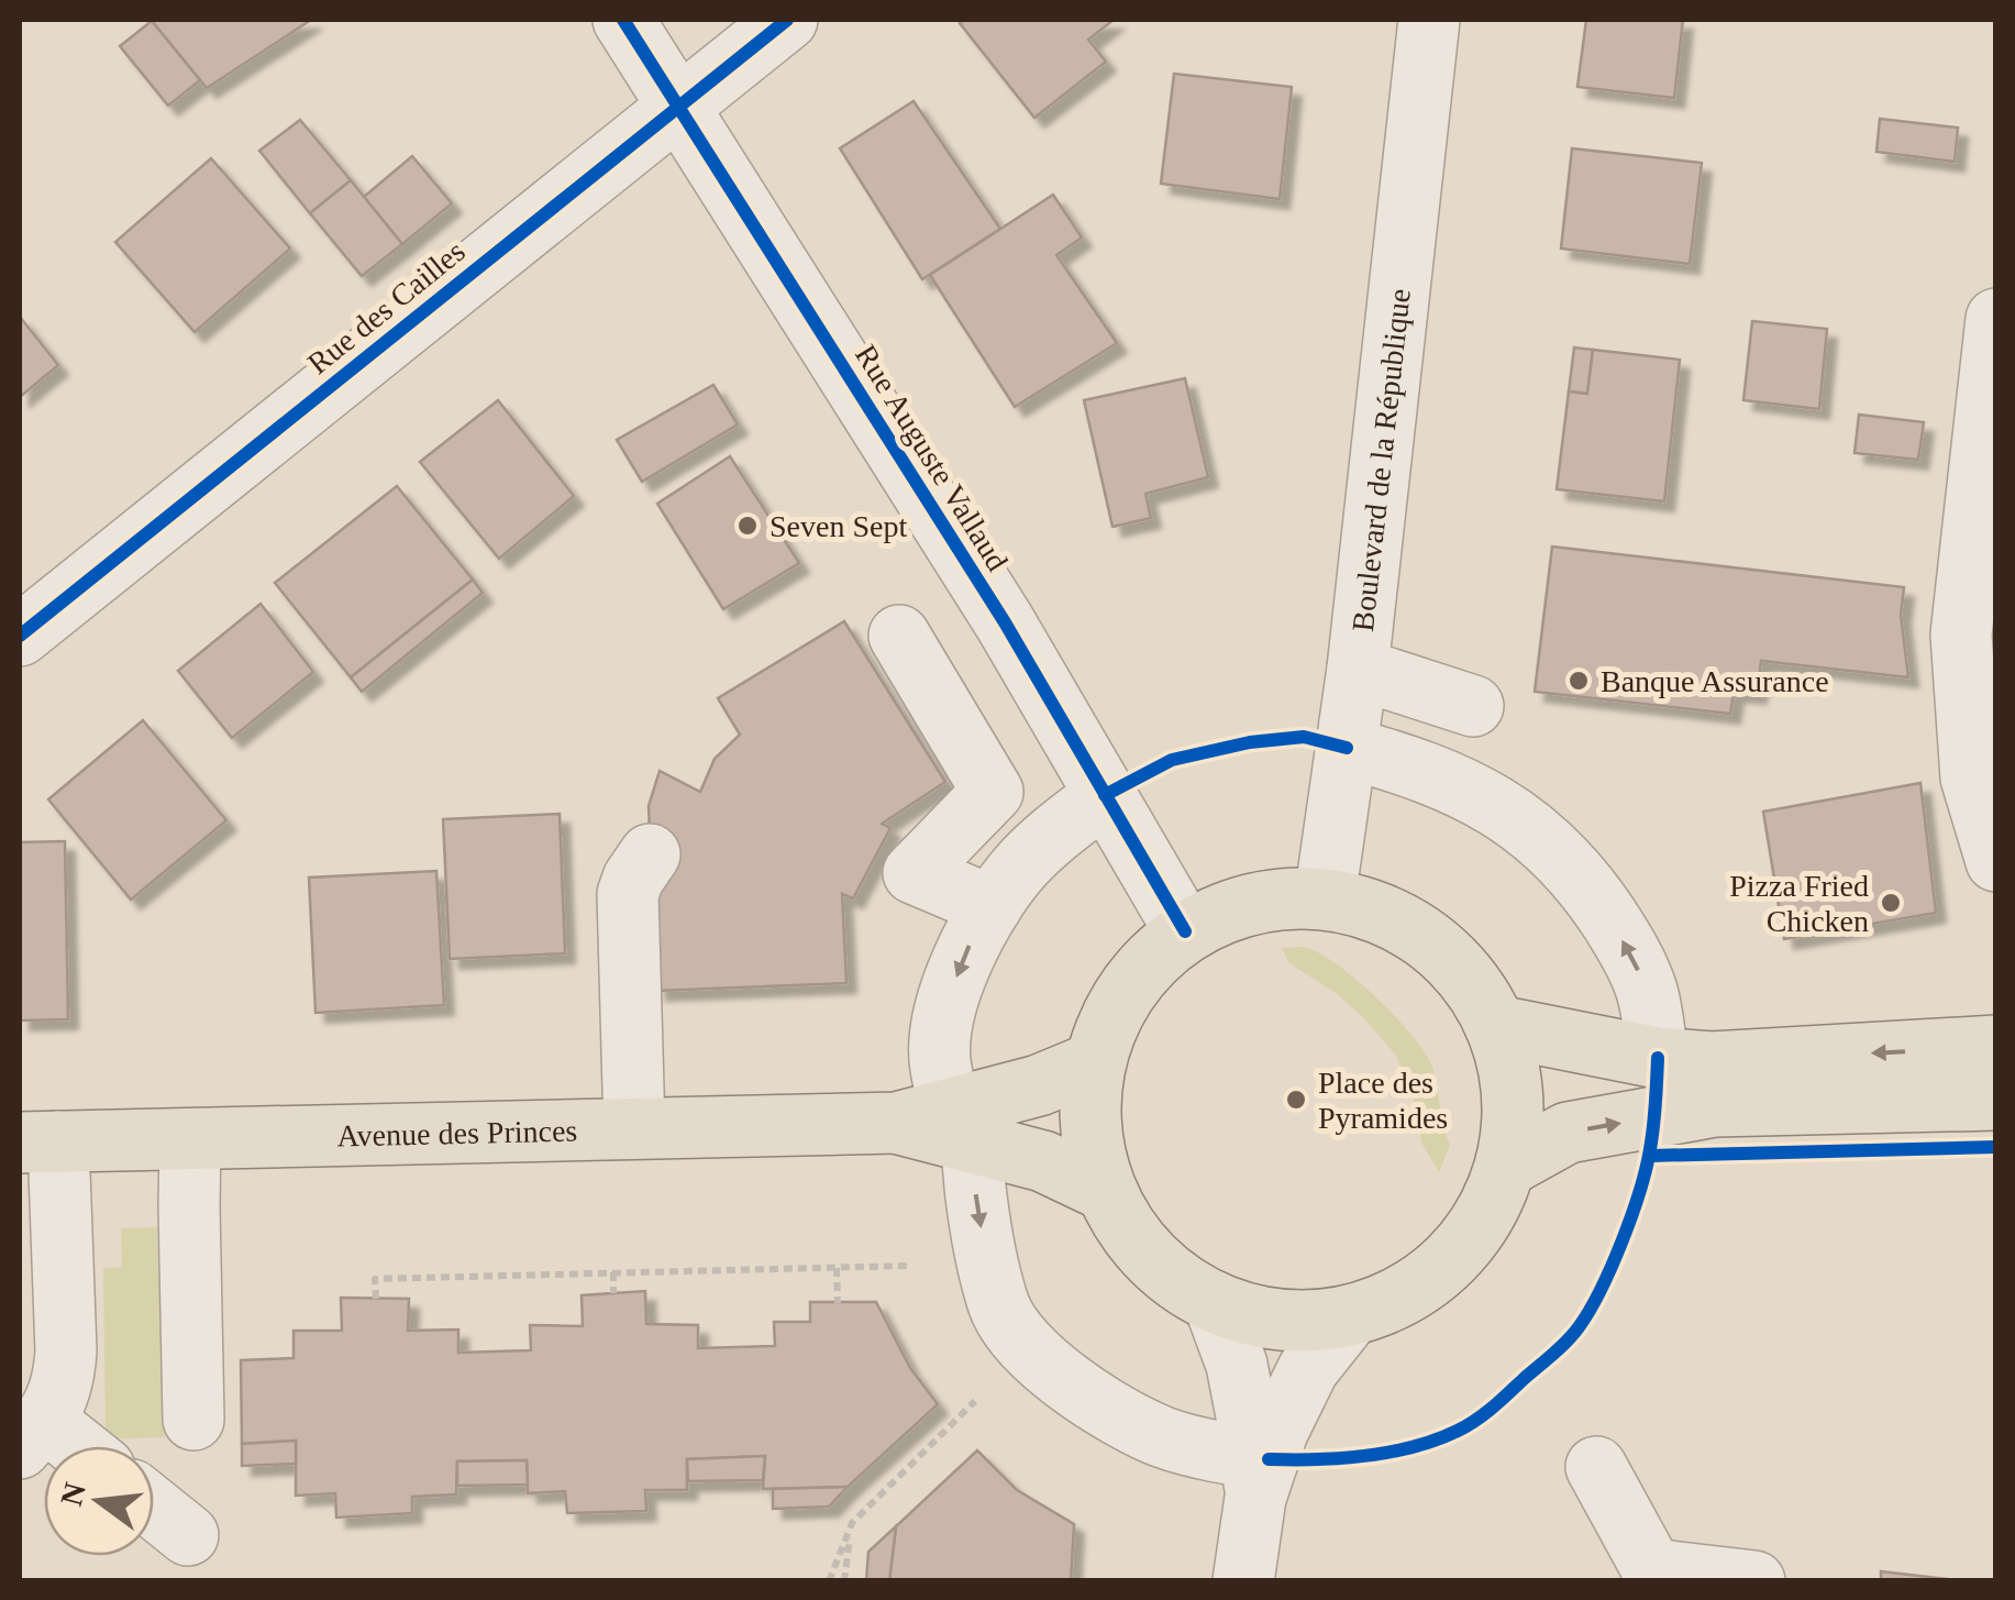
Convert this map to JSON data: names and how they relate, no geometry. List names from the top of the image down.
{
  "streets": {
    "main road": ["Avenue des Princes"],
    "street": ["Rue des Cailles", "Rue Auguste Vallaud", "Boulevard de la République"]
  },
  "crossings": [
    ["Rue des Cailles", "Rue Auguste Vallaud"]
  ],
  "places": [
    "Seven Sept",
    "Banque Assurance",
    "Pizza Fried Chicken",
    "Place des Pyramides"
  ],
  "north": "left"
}
